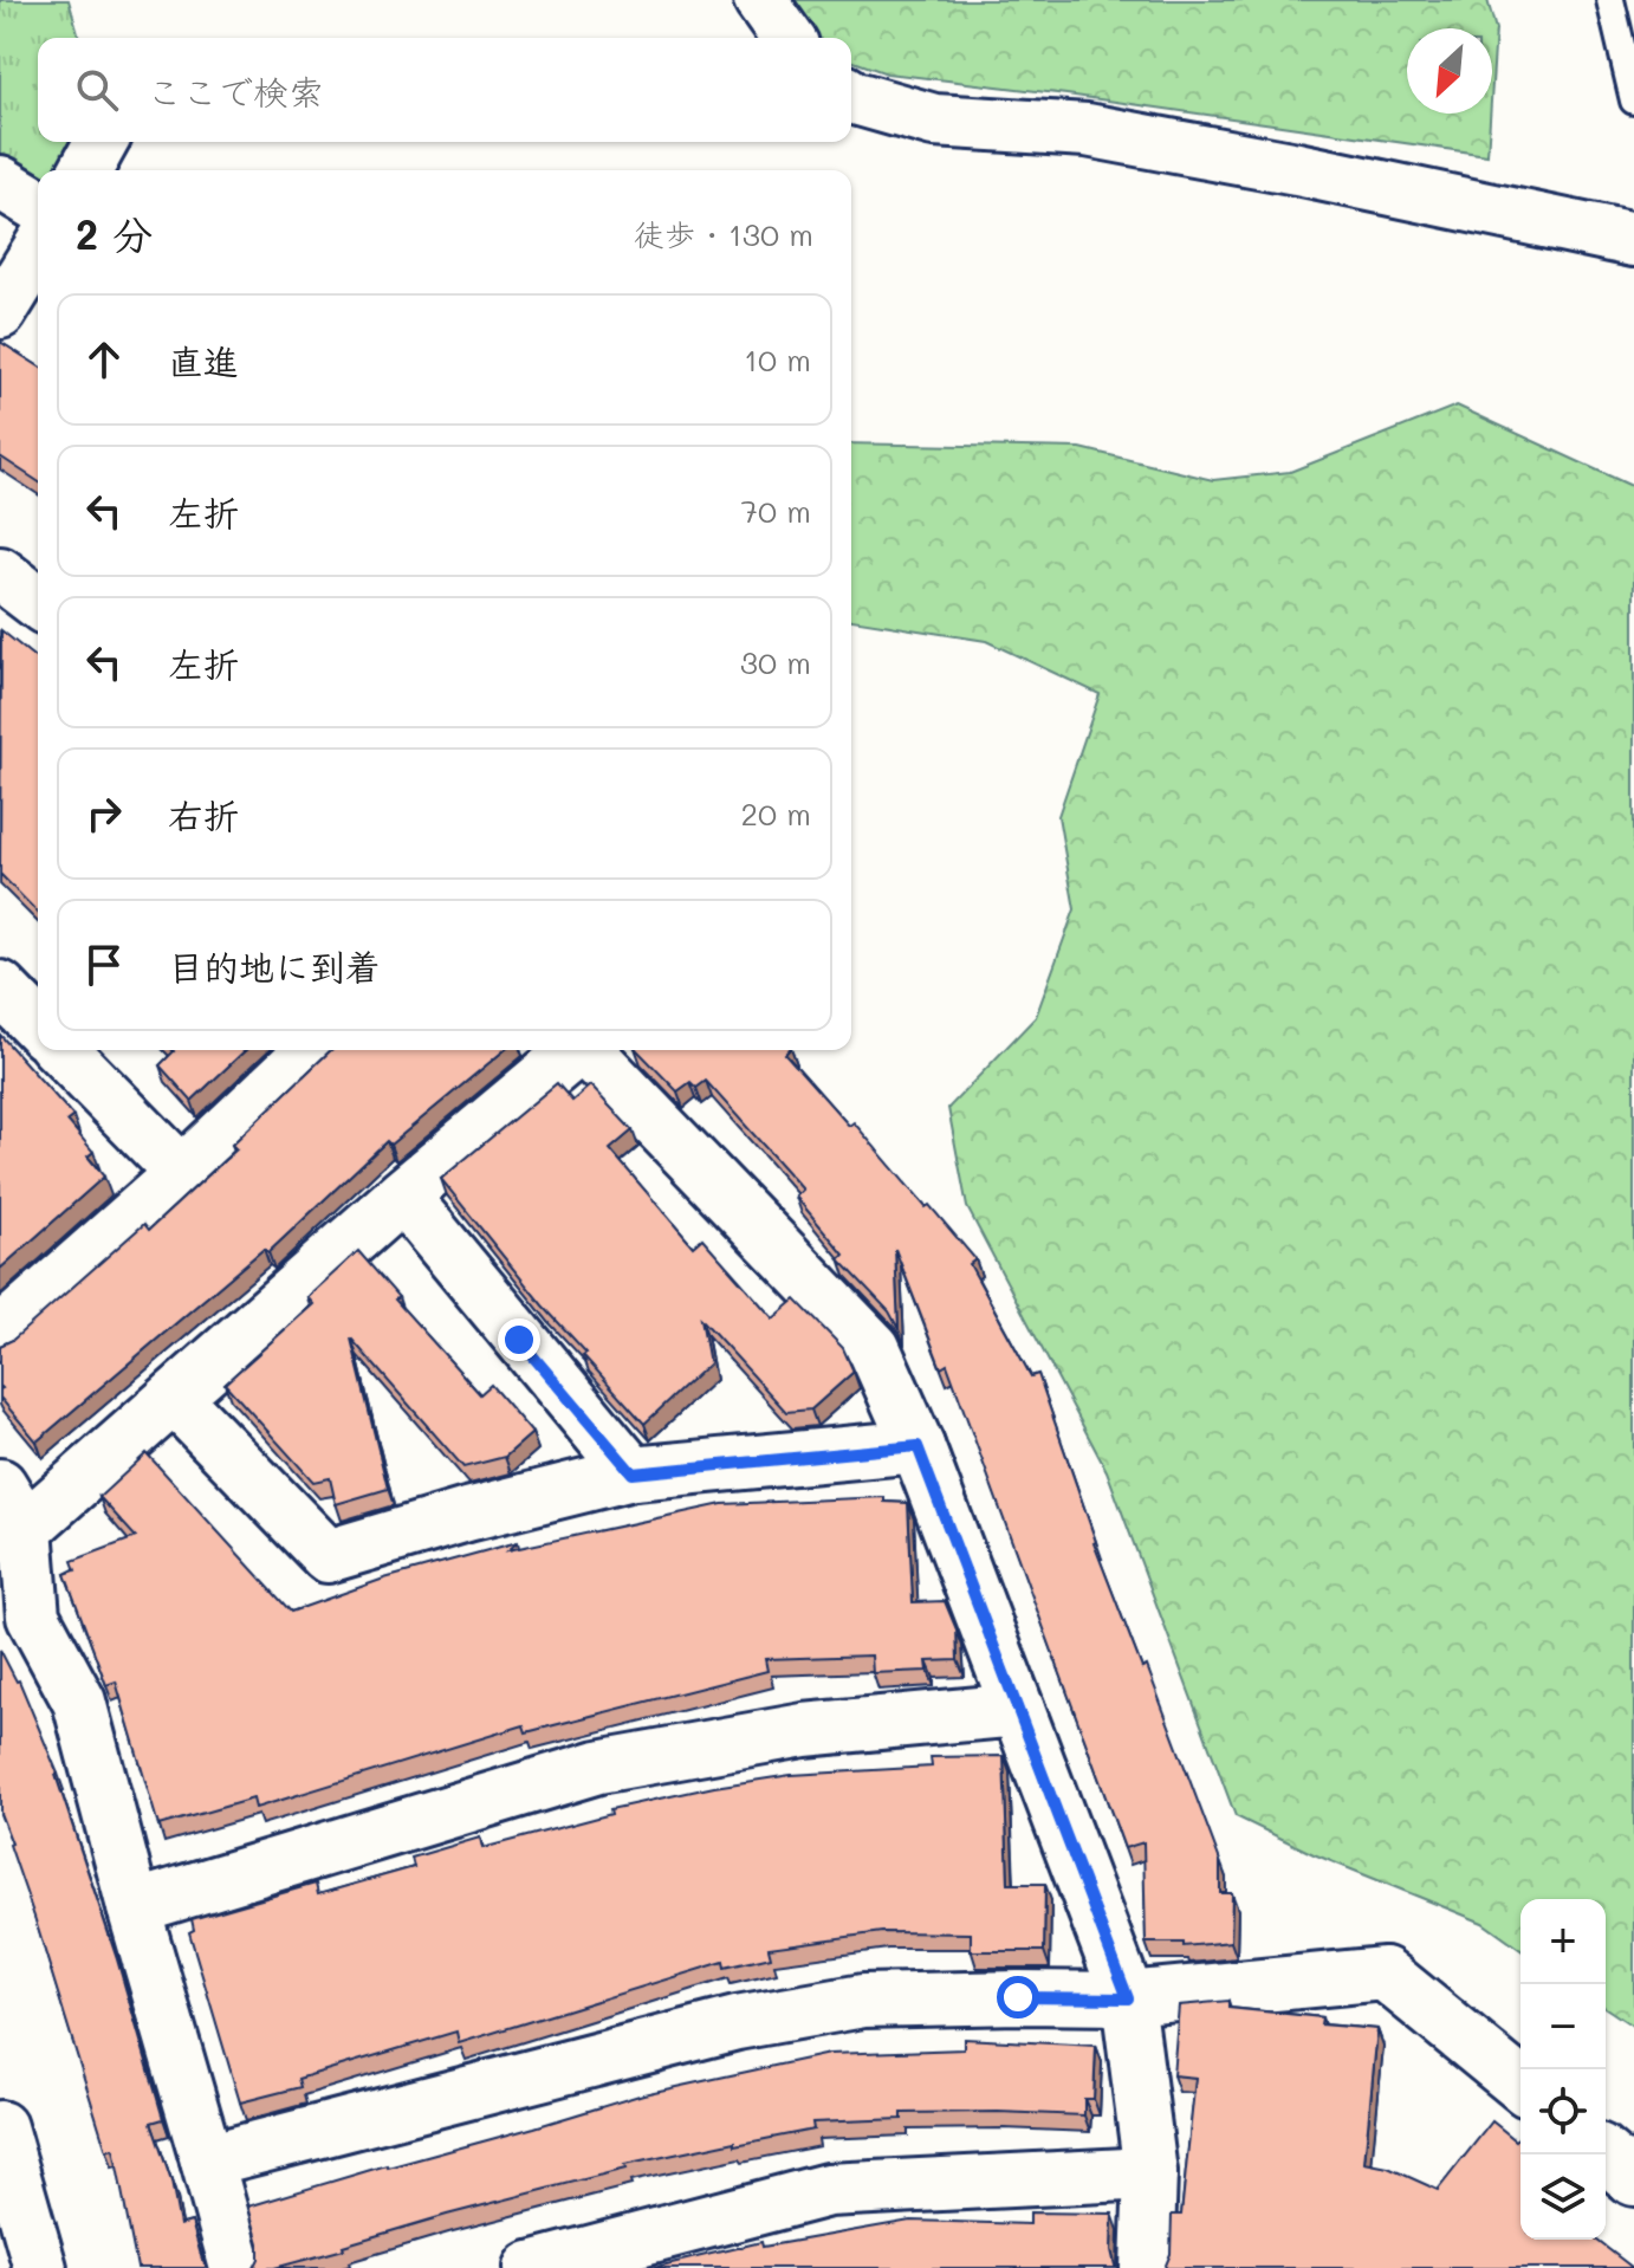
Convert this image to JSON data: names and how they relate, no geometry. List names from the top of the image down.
{
  "north": "bottom left",
  "page": {
    "search": "ここで検索",
    "heading": ["2 分", "徒歩 · 130 m"],
    "list": [
      ["直進", "10 m"],
      ["左折", "70 m"],
      ["左折", "30 m"],
      ["右折", "20 m"],
      "目的地に到着"
    ],
    "map_buttons": ["+", "−"]
  }
}
